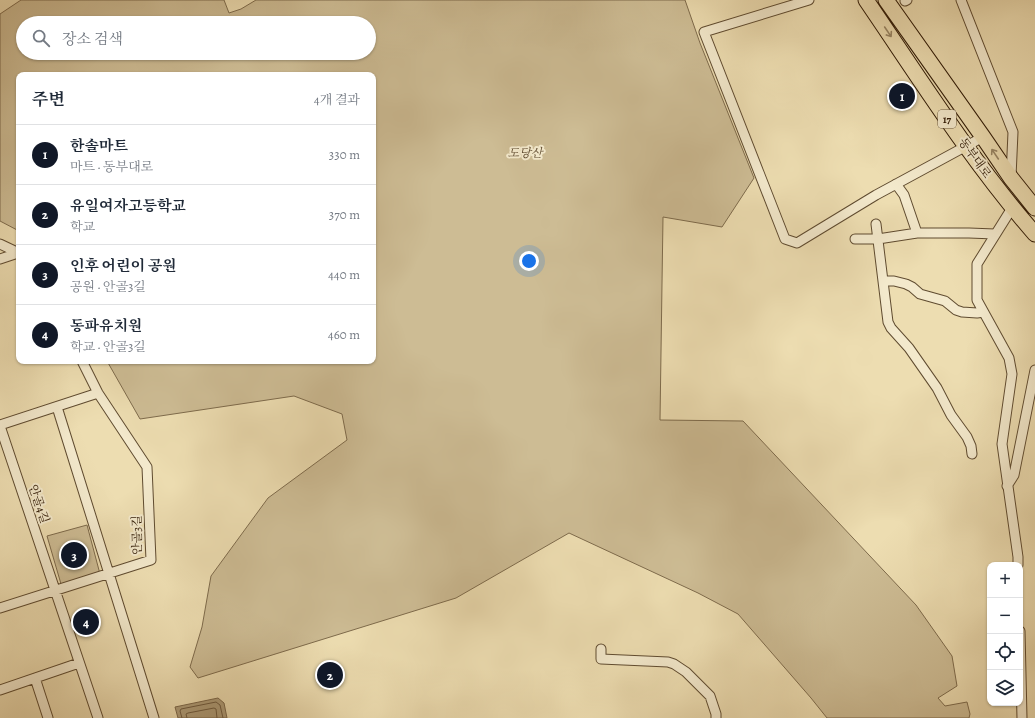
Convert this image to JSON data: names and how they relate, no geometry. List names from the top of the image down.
{
  "streets": {
    "main road": ["17", "동부대로"],
    "street": ["안골4길", "안골3길"]
  },
  "crossings": [
    ["안골4길", "안골3길"]
  ],
  "parks": ["도당산"],
  "page": {
    "search": "장소 검색",
    "heading": ["주변", "4개 결과"],
    "pins": [
      "1",
      "3",
      "4",
      "2"
    ],
    "list": [
      {
        "mark": "1",
        "name": "한솔마트",
        "note": "마트 · 동부대로",
        "value": "330 m"
      },
      {
        "mark": "2",
        "name": "유일여자고등학교",
        "note": "학교",
        "value": "370 m"
      },
      {
        "mark": "3",
        "name": "인후 어린이 공원",
        "note": "공원 · 안골3길",
        "value": "440 m"
      },
      {
        "mark": "4",
        "name": "동파유치원",
        "note": "학교 · 안골3길",
        "value": "460 m"
      }
    ],
    "map_buttons": ["+", "−"]
  }
}
